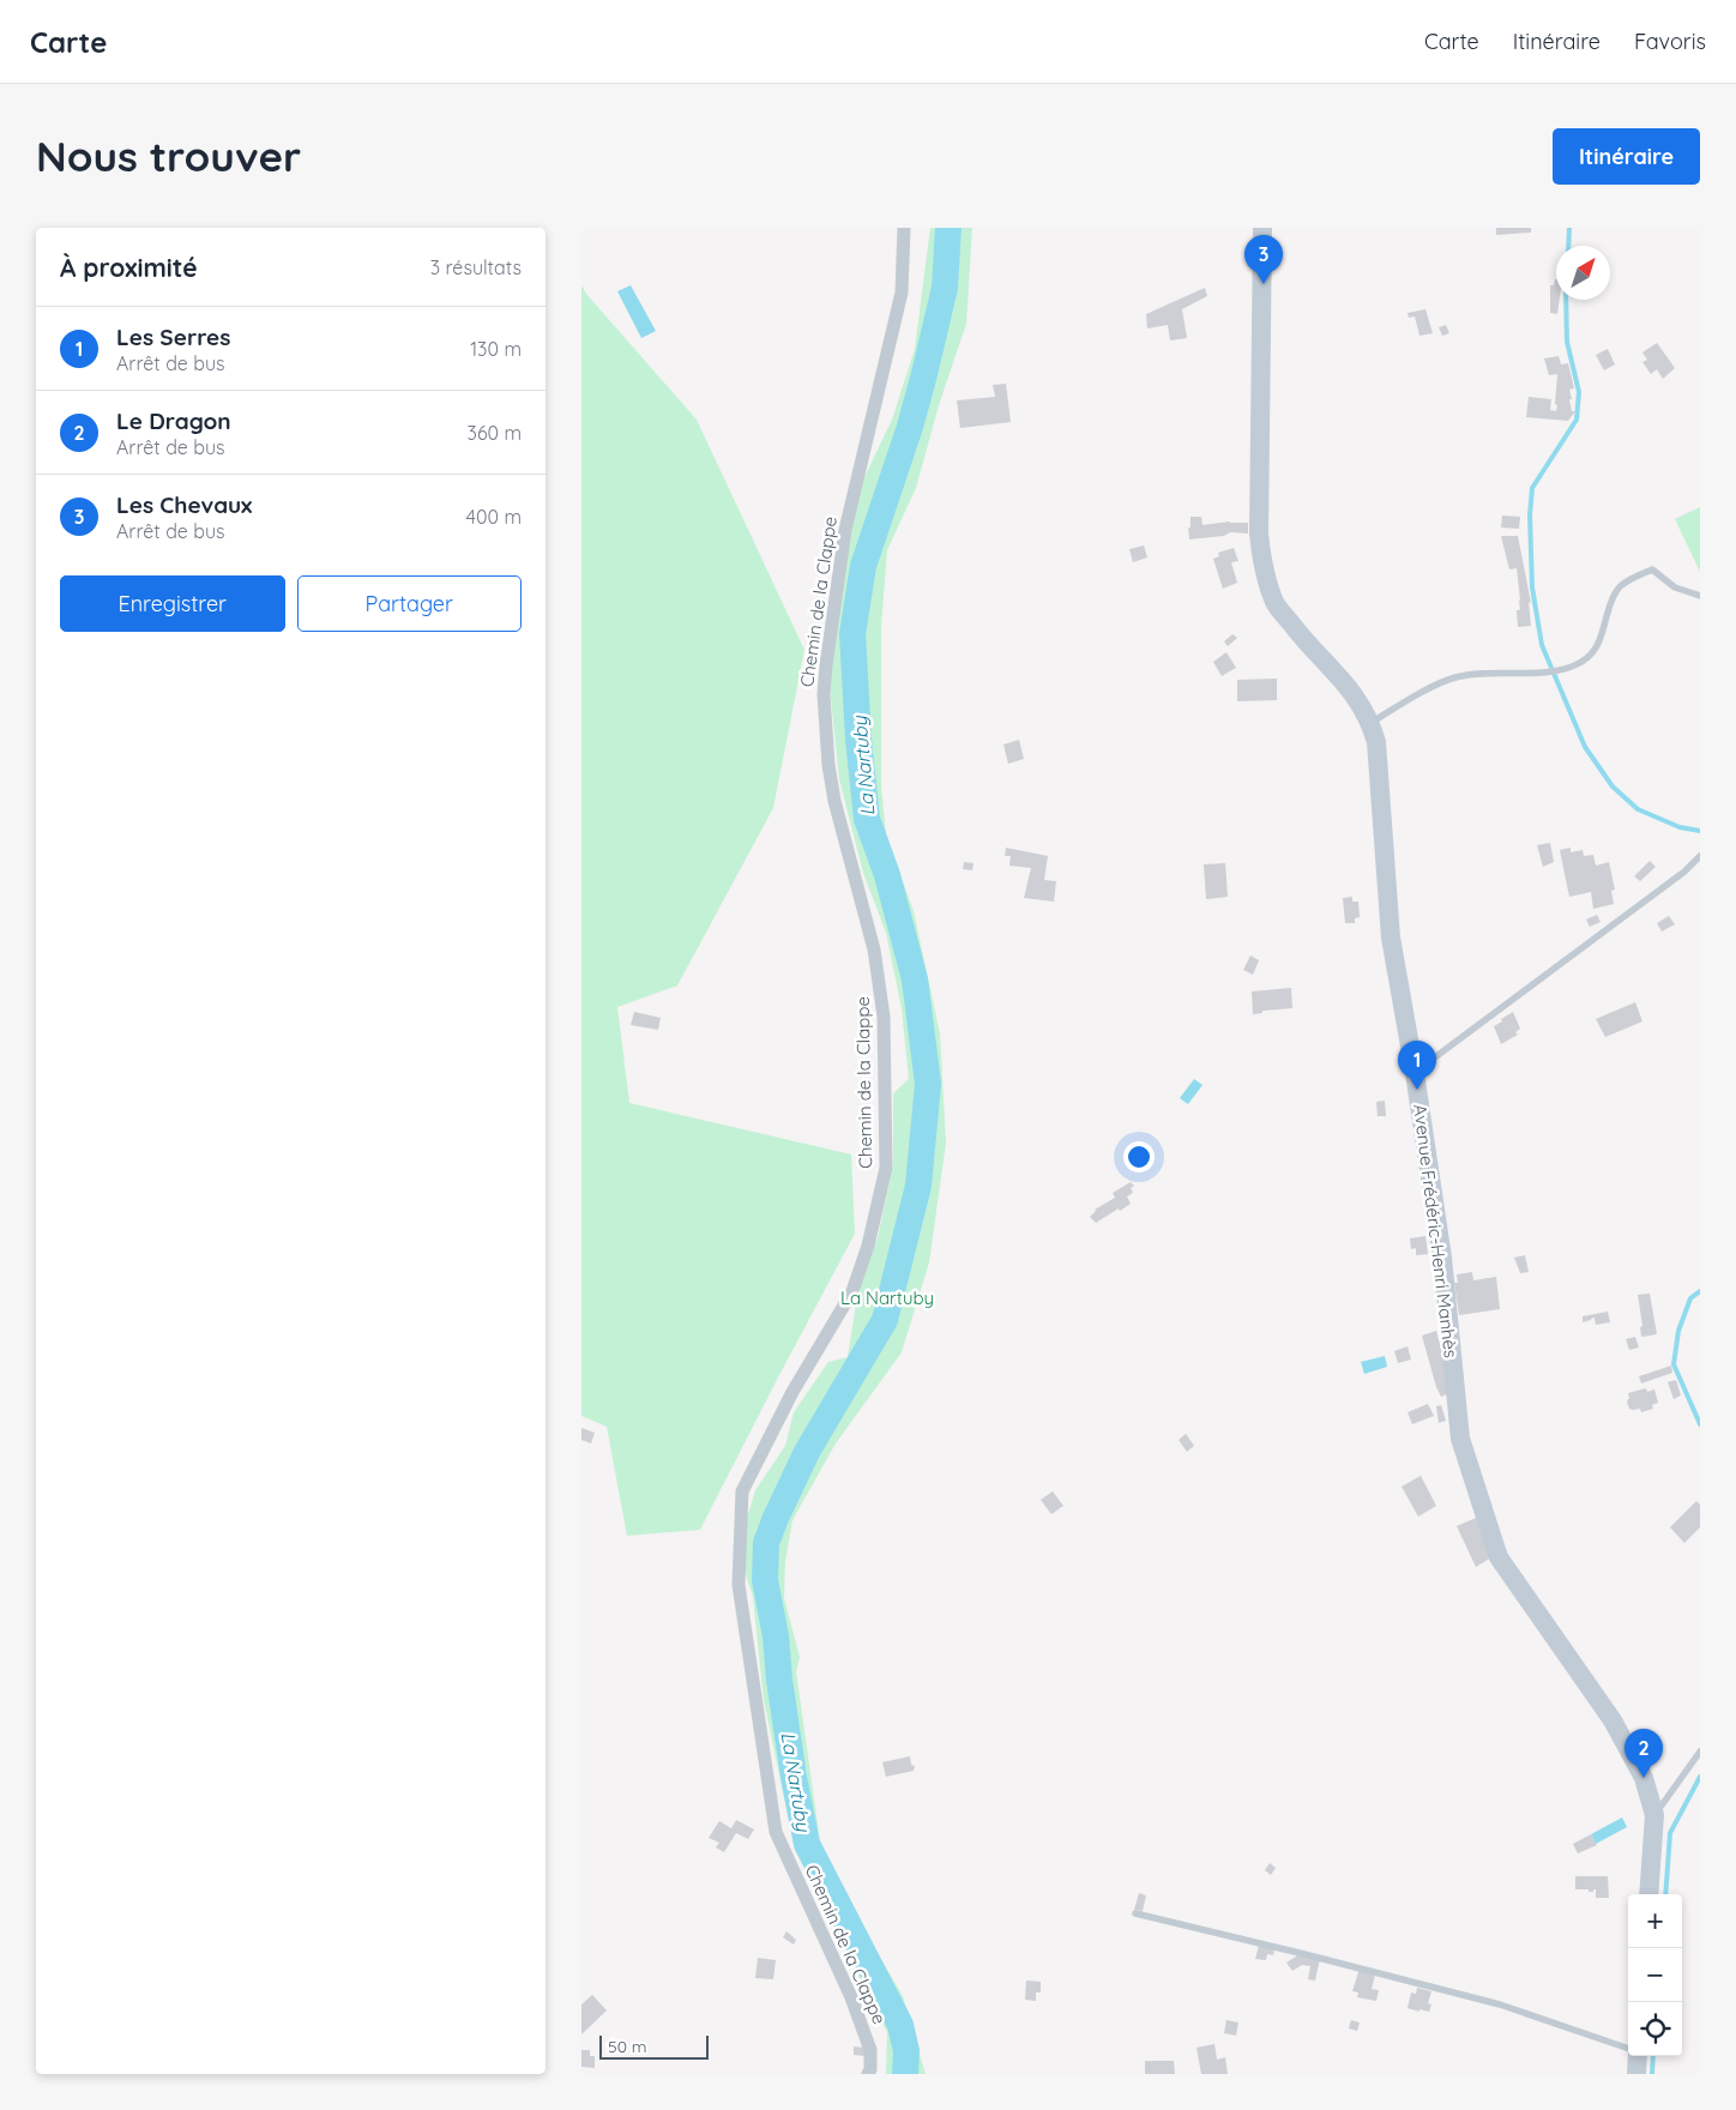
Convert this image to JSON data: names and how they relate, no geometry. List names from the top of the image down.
{
  "streets": {
    "street": ["Chemin de la Clappe", "Avenue Frédéric-Henri Manhès"]
  },
  "water": ["La Nartuby"],
  "parks": ["La Nartuby"],
  "scale_bar": "50 m",
  "north": "top right",
  "page": {
    "header": "Carte",
    "nav": ["Carte", "Itinéraire", "Favoris"],
    "buttons": [
      "Itinéraire",
      ["Enregistrer", "Partager"]
    ],
    "title": "Nous trouver",
    "heading": ["À proximité", "3 résultats"],
    "pins": ["3", "1", "2"],
    "list": [
      {
        "mark": "1",
        "name": "Les Serres",
        "note": "Arrêt de bus",
        "value": "130 m"
      },
      {
        "mark": "2",
        "name": "Le Dragon",
        "note": "Arrêt de bus",
        "value": "360 m"
      },
      {
        "mark": "3",
        "name": "Les Chevaux",
        "note": "Arrêt de bus",
        "value": "400 m"
      }
    ],
    "map_buttons": ["+", "−"],
    "scale": "50 m"
  }
}
